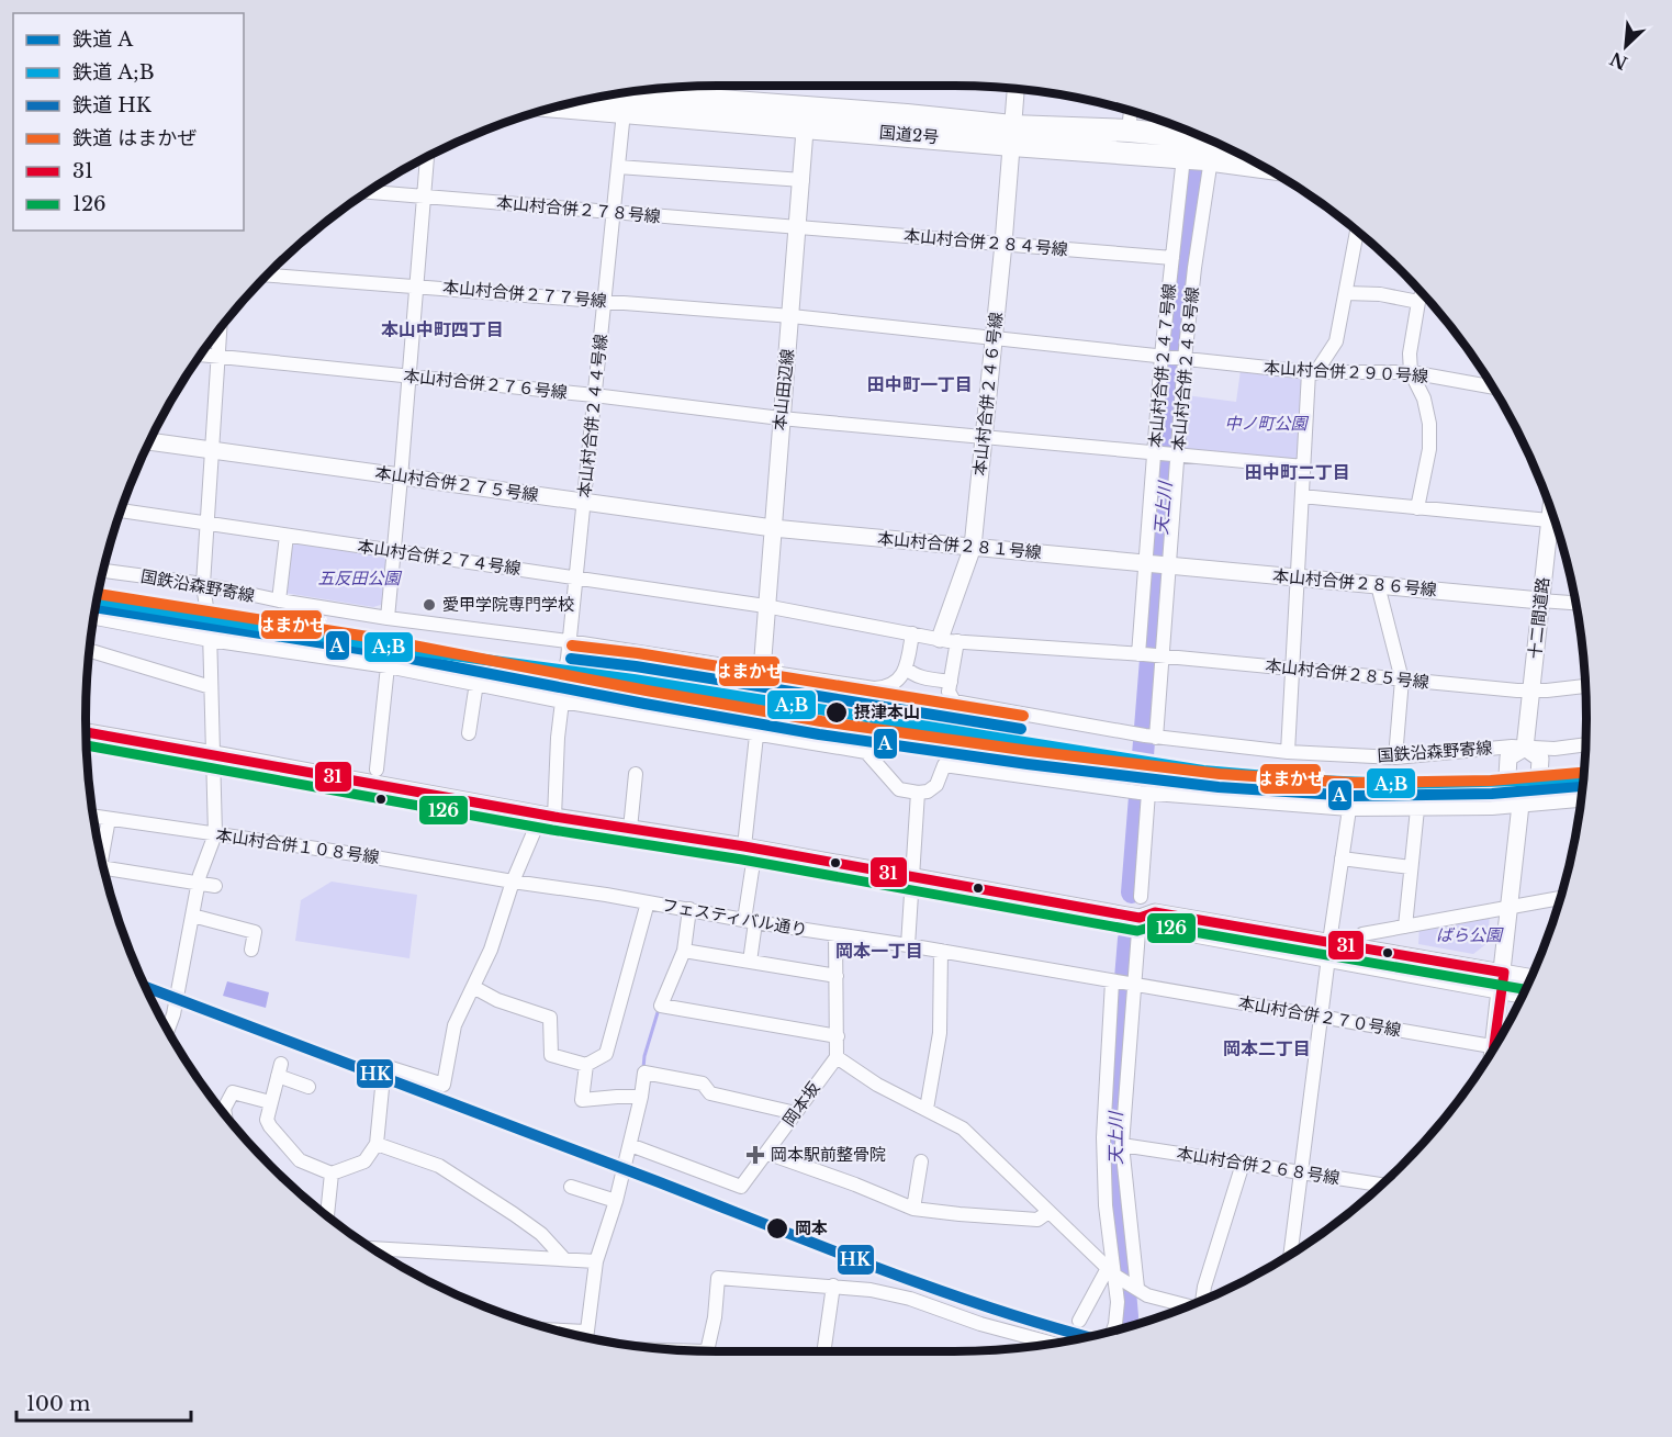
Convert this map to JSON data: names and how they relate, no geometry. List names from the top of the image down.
{
  "streets": {
    "highway": ["国道2号"],
    "street": [
      "本山村合併２７８号線",
      "本山村合併２８４号線",
      "本山村合併２７７号線",
      "本山村合併２４７号線",
      "本山村合併２４８号線",
      "本山村合併２９０号線",
      "本山村合併２７６号線",
      "本山田辺線",
      "本山村合併２４６号線",
      "本山村合併２４４号線",
      "本山村合併２７５号線",
      "本山村合併２８１号線",
      "本山村合併２７４号線",
      "本山村合併２８６号線",
      "国鉄沿森野寄線",
      "十二間道路",
      "本山村合併２８５号線",
      "本山村合併１０８号線",
      "フェスティバル通り",
      "本山村合併２７０号線",
      "岡本坂",
      "本山村合併２６８号線"
    ]
  },
  "crossings": [
    ["国道2号", "本山村合併２４７号線"],
    ["国道2号", "本山村合併２４８号線"],
    ["国道2号", "本山田辺線"],
    ["国道2号", "本山村合併２４６号線"],
    ["国道2号", "本山村合併２４４号線"],
    ["本山村合併２７８号線", "本山村合併２８４号線"],
    ["本山村合併２７８号線", "本山田辺線"],
    ["本山村合併２７８号線", "本山村合併２４４号線"],
    ["本山村合併２８４号線", "本山村合併２４７号線"],
    ["本山村合併２８４号線", "本山田辺線"],
    ["本山村合併２８４号線", "本山村合併２４６号線"],
    ["本山村合併２７７号線", "本山村合併２９０号線"],
    ["本山村合併２７７号線", "本山田辺線"],
    ["本山村合併２７７号線", "本山村合併２４６号線"],
    ["本山村合併２７７号線", "本山村合併２４４号線"],
    ["本山村合併２４７号線", "本山村合併２４８号線"],
    ["本山村合併２４７号線", "本山村合併２９０号線"],
    ["本山村合併２４７号線", "本山村合併２７６号線"],
    ["本山村合併２４７号線", "本山村合併２８１号線"],
    ["本山村合併２４７号線", "本山村合併２８５号線"],
    ["本山村合併２４８号線", "本山村合併２９０号線"],
    ["本山村合併２４８号線", "本山村合併２７６号線"],
    ["本山村合併２４８号線", "本山村合併２８１号線"],
    ["本山村合併２４８号線", "本山村合併２８６号線"],
    ["本山村合併２４８号線", "国鉄沿森野寄線"],
    ["本山村合併２４８号線", "本山村合併２８５号線"],
    ["本山村合併２９０号線", "本山村合併２４６号線"],
    ["本山村合併２７６号線", "本山田辺線"],
    ["本山村合併２７６号線", "本山村合併２４６号線"],
    ["本山村合併２７６号線", "本山村合併２４４号線"],
    ["本山田辺線", "本山村合併２７５号線"],
    ["本山田辺線", "本山村合併２８１号線"],
    ["本山田辺線", "本山村合併２７４号線"],
    ["本山田辺線", "国鉄沿森野寄線"],
    ["本山村合併２４６号線", "本山村合併２８１号線"],
    ["本山村合併２４６号線", "本山村合併２７４号線"],
    ["本山村合併２４６号線", "本山村合併２８５号線"],
    ["本山村合併２４４号線", "本山村合併２７５号線"],
    ["本山村合併２４４号線", "本山村合併２７４号線"],
    ["本山村合併２４４号線", "国鉄沿森野寄線"],
    ["本山村合併２７５号線", "本山村合併２８１号線"],
    ["本山村合併２８１号線", "本山村合併２８６号線"],
    ["本山村合併２７４号線", "本山村合併２８５号線"],
    ["本山村合併２８６号線", "十二間道路"],
    ["国鉄沿森野寄線", "十二間道路"],
    ["十二間道路", "本山村合併２８５号線"],
    ["本山村合併１０８号線", "フェスティバル通り"],
    ["フェスティバル通り", "本山村合併２７０号線"]
  ],
  "districts": [
    "本山中町四丁目",
    "田中町一丁目",
    "田中町二丁目",
    "岡本一丁目",
    "岡本二丁目"
  ],
  "water": ["天上川"],
  "parks": ["中ノ町公園", "五反田公園", "ばら公園"],
  "places": {
    "other": ["愛甲学院専門学校", "摂津本山", "岡本"],
    "health": ["岡本駅前整骨院"]
  },
  "lines": [
    "rail line はまかぜ",
    "rail line A;B",
    "rail line A",
    "transit line 31",
    "transit line 126",
    "rail line HK"
  ],
  "legend": [
    "鉄道 A",
    "鉄道 A;B",
    "鉄道 HK",
    "鉄道 はまかぜ",
    "31",
    "126"
  ],
  "scale_bar": "100 m",
  "north": "bottom left"
}
